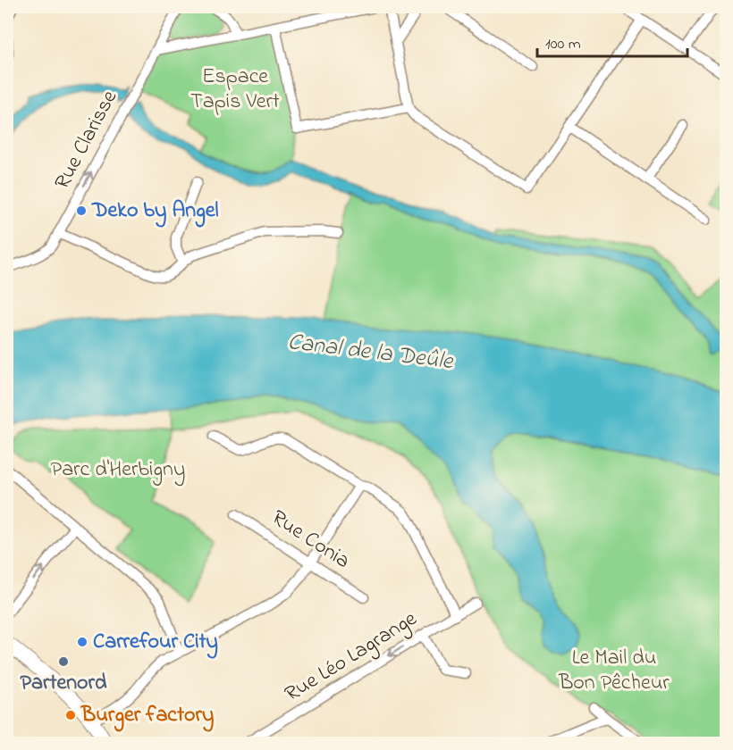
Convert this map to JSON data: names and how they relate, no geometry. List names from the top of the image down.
{
  "streets": {
    "street": ["Rue Clarisse", "Rue Conia", "Rue Léo Lagrange"]
  },
  "one_way": ["Rue Clarisse", "Rue Léo Lagrange"],
  "water": ["Canal de la Deûle"],
  "parks": ["Espace Tapis Vert", "Parc d'Herbigny", "Le Mail du Bon Pêcheur"],
  "places": [
    "Deko by Angel",
    "Carrefour City",
    "Partenord",
    "Burger factory"
  ],
  "scale_bar": "100 m"
}
